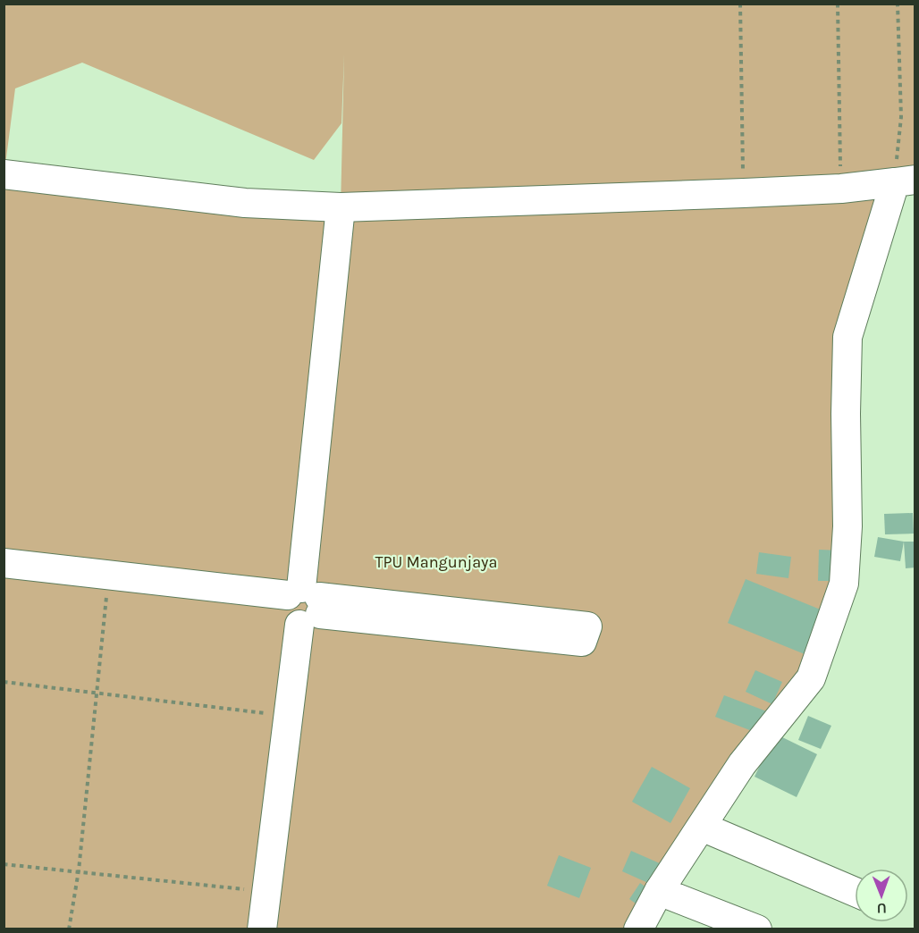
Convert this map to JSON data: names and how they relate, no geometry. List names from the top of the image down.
{
  "parks": ["TPU Mangunjaya"],
  "north": "bottom"
}
